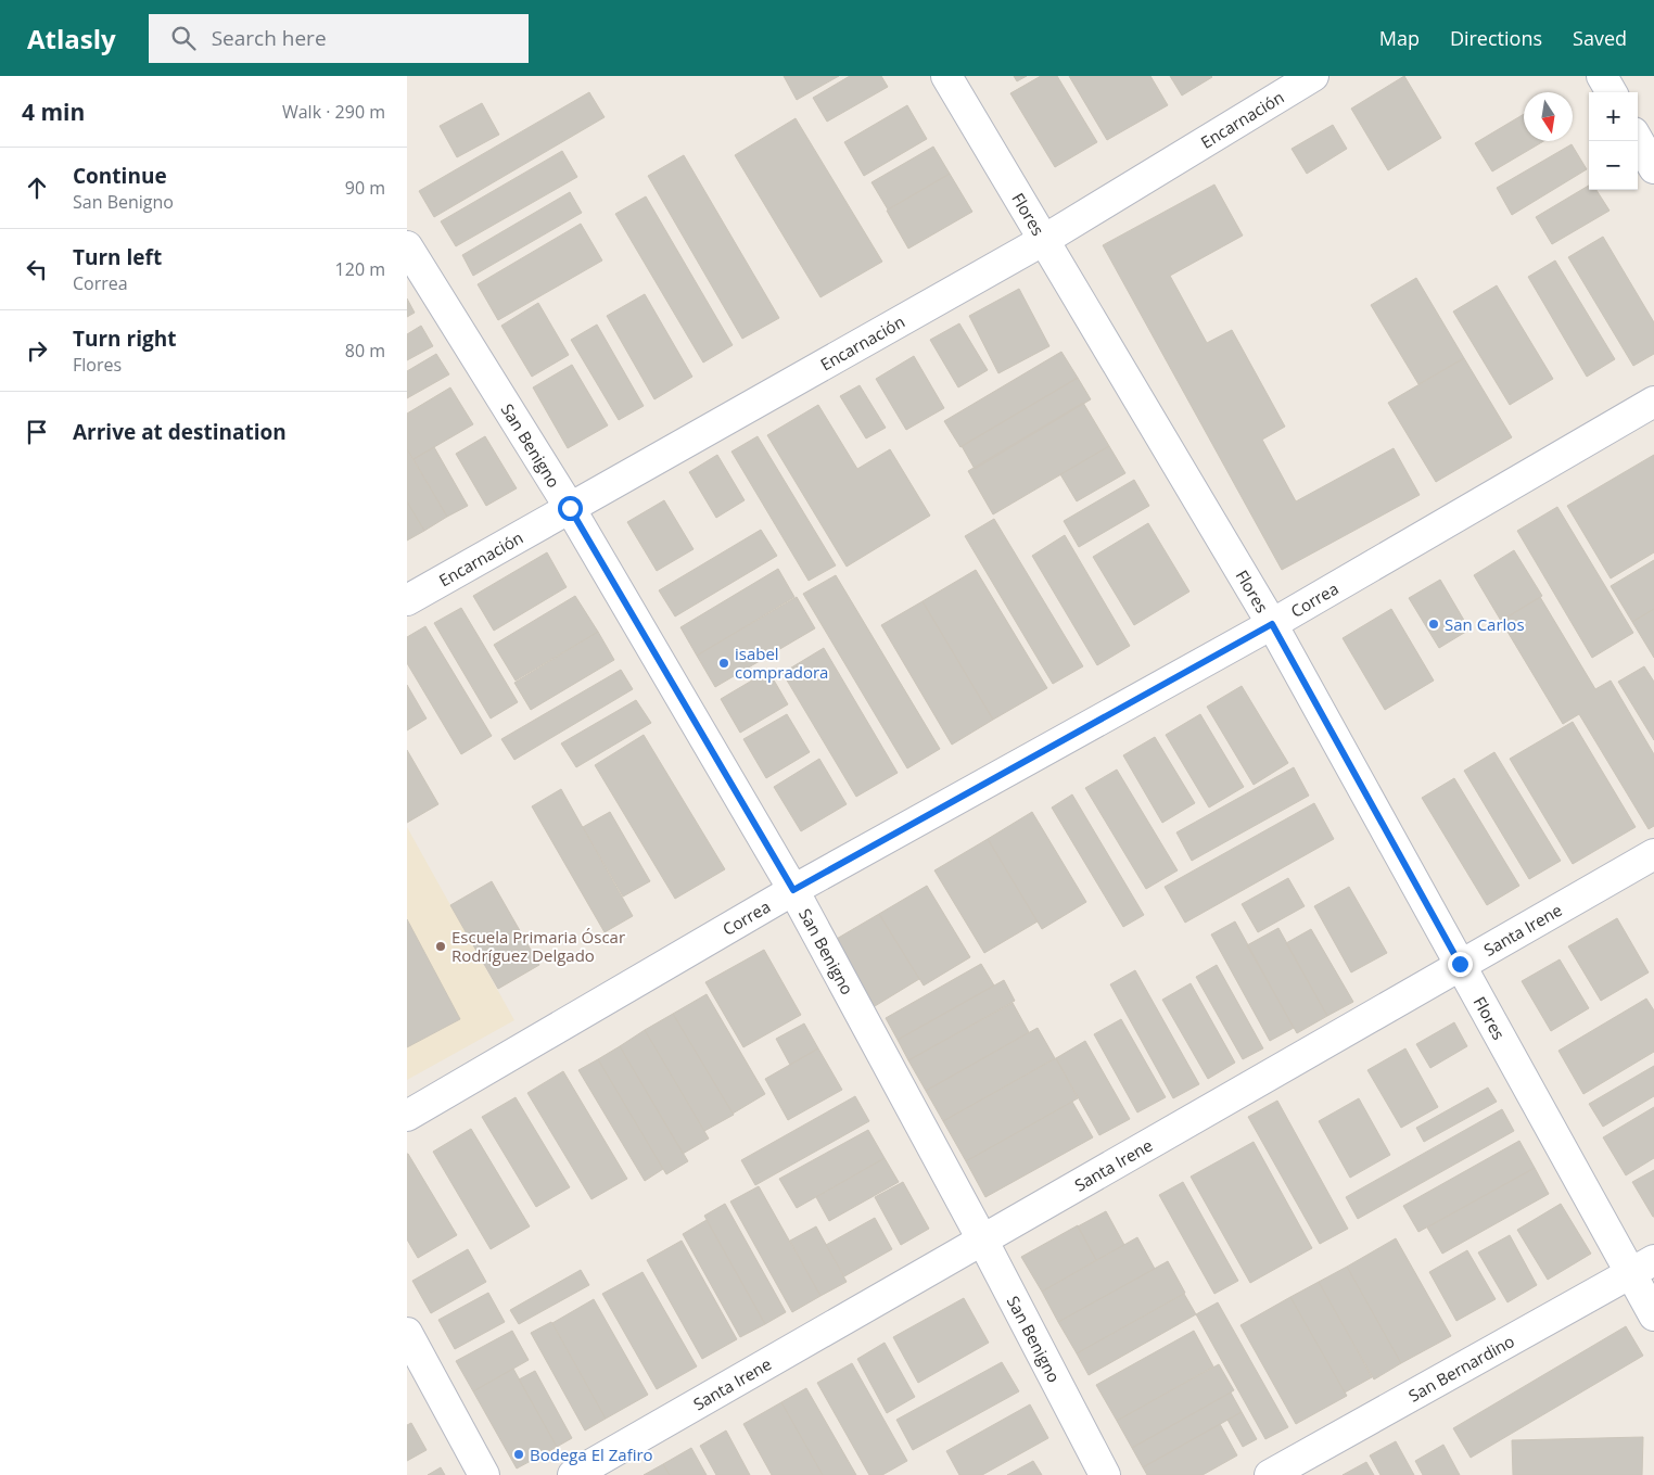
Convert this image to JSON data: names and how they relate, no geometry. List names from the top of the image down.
{
  "streets": {
    "street": [
      "Encarnación",
      "Flores",
      "San Benigno",
      "Correa",
      "Santa Irene",
      "San Bernardino"
    ]
  },
  "crossings": [
    ["Encarnación", "Flores"],
    ["Encarnación", "San Benigno"],
    ["Flores", "Correa"],
    ["Flores", "Santa Irene"],
    ["Flores", "San Bernardino"],
    ["San Benigno", "Correa"],
    ["San Benigno", "Santa Irene"]
  ],
  "places": [
    "San Carlos",
    "isabel compradora",
    "Escuela Primaria Óscar Rodríguez Delgado",
    "Bodega El Zafiro"
  ],
  "north": "bottom",
  "page": {
    "header": "Atlasly",
    "search": "Search here",
    "nav": ["Map", "Directions", "Saved"],
    "heading": ["4 min", "Walk · 290 m"],
    "map_buttons": ["+", "−"],
    "list": [
      ["Continue", "San Benigno", "90 m"],
      ["Turn left", "Correa", "120 m"],
      ["Turn right", "Flores", "80 m"],
      "Arrive at destination"
    ]
  }
}
